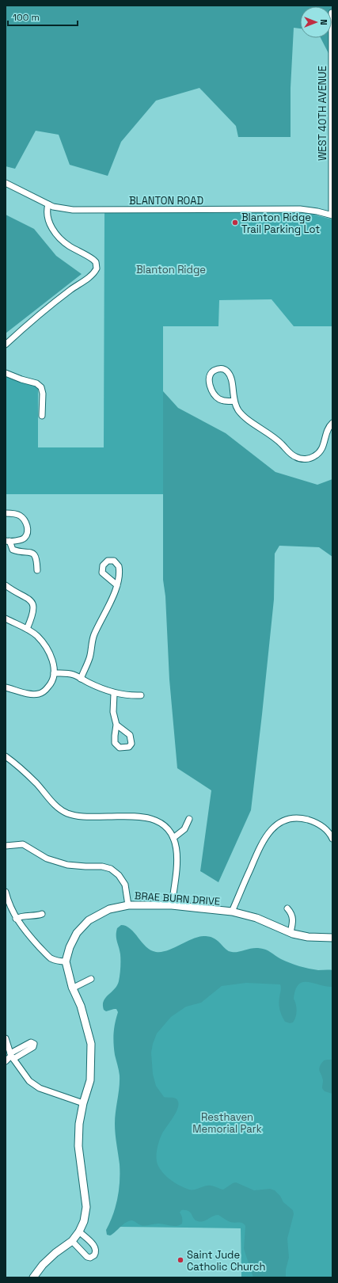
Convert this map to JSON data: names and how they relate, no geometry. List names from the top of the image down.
{
  "streets": {
    "street": ["WEST 40TH AVENUE", "BLANTON ROAD", "BRAE BURN DRIVE"]
  },
  "crossings": [
    ["WEST 40TH AVENUE", "BLANTON ROAD"]
  ],
  "parks": ["Blanton Ridge", "Resthaven Memorial Park"],
  "places": ["Blanton Ridge Trail Parking Lot", "Saint Jude Catholic Church"],
  "scale_bar": "100 m",
  "north": "right"
}
